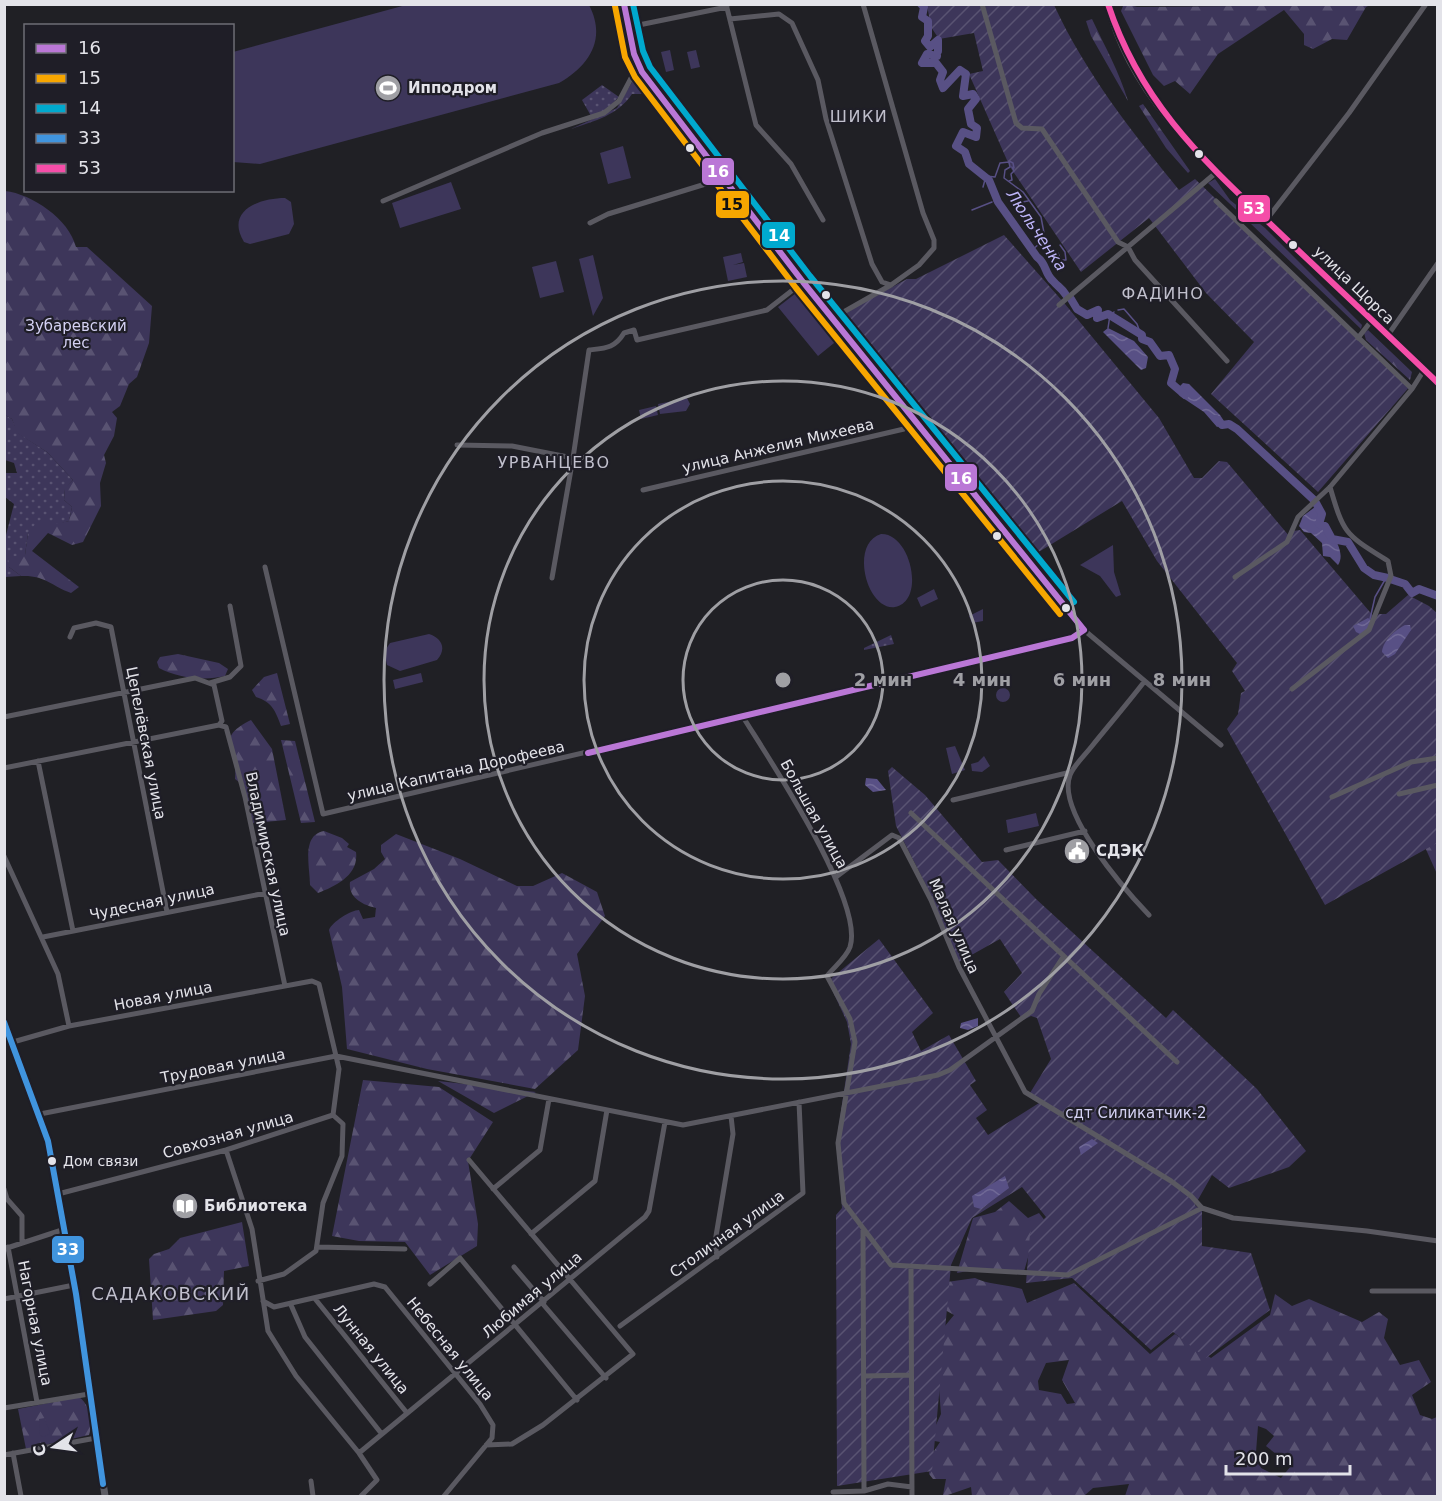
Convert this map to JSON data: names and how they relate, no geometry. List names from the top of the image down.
{
  "streets": {
    "main road": ["улица Щорса"],
    "street": [
      "улица Анжелия Михеева",
      "Цепелёвская улица",
      "улица Капитана Дорофеева",
      "Большая улица",
      "Владимирская улица",
      "Чудесная улица",
      "Малая улица",
      "Новая улица",
      "Трудовая улица",
      "Совхозная улица",
      "Столичная улица",
      "Любимая улица",
      "Нагорная улица",
      "Лунная улица",
      "Небесная улица"
    ]
  },
  "crossings": [
    ["Цепелёвская улица", "Чудесная улица"],
    ["улица Капитана Дорофеева", "Большая улица"],
    ["Большая улица", "Малая улица"],
    ["Владимирская улица", "Чудесная улица"],
    ["Владимирская улица", "Новая улица"],
    ["Новая улица", "Трудовая улица"],
    ["Любимая улица", "Лунная улица"],
    ["Любимая улица", "Небесная улица"],
    ["Лунная улица", "Небесная улица"]
  ],
  "districts": [
    "ШИКИ",
    "ФАДИНО",
    "УРВАНЦЕВО",
    "САДАКОВСКИЙ"
  ],
  "water": ["Люльченка"],
  "parks": ["Зубаревский лес", "сдт Силикатчик-2"],
  "places": {
    "sports": ["Ипподром"],
    "public building": ["СДЭК"],
    "other": ["Дом связи"],
    "library": ["Библиотека"]
  },
  "lines": [
    "transit line 16",
    "transit line 14",
    "transit line 53",
    "transit line 15",
    "transit line 33"
  ],
  "legend": [
    "16",
    "15",
    "14",
    "33",
    "53"
  ],
  "scale_bar": "200 m",
  "north": "left",
  "rings": [
    "2 мин",
    "4 мин",
    "6 мин",
    "8 мин"
  ]
}
